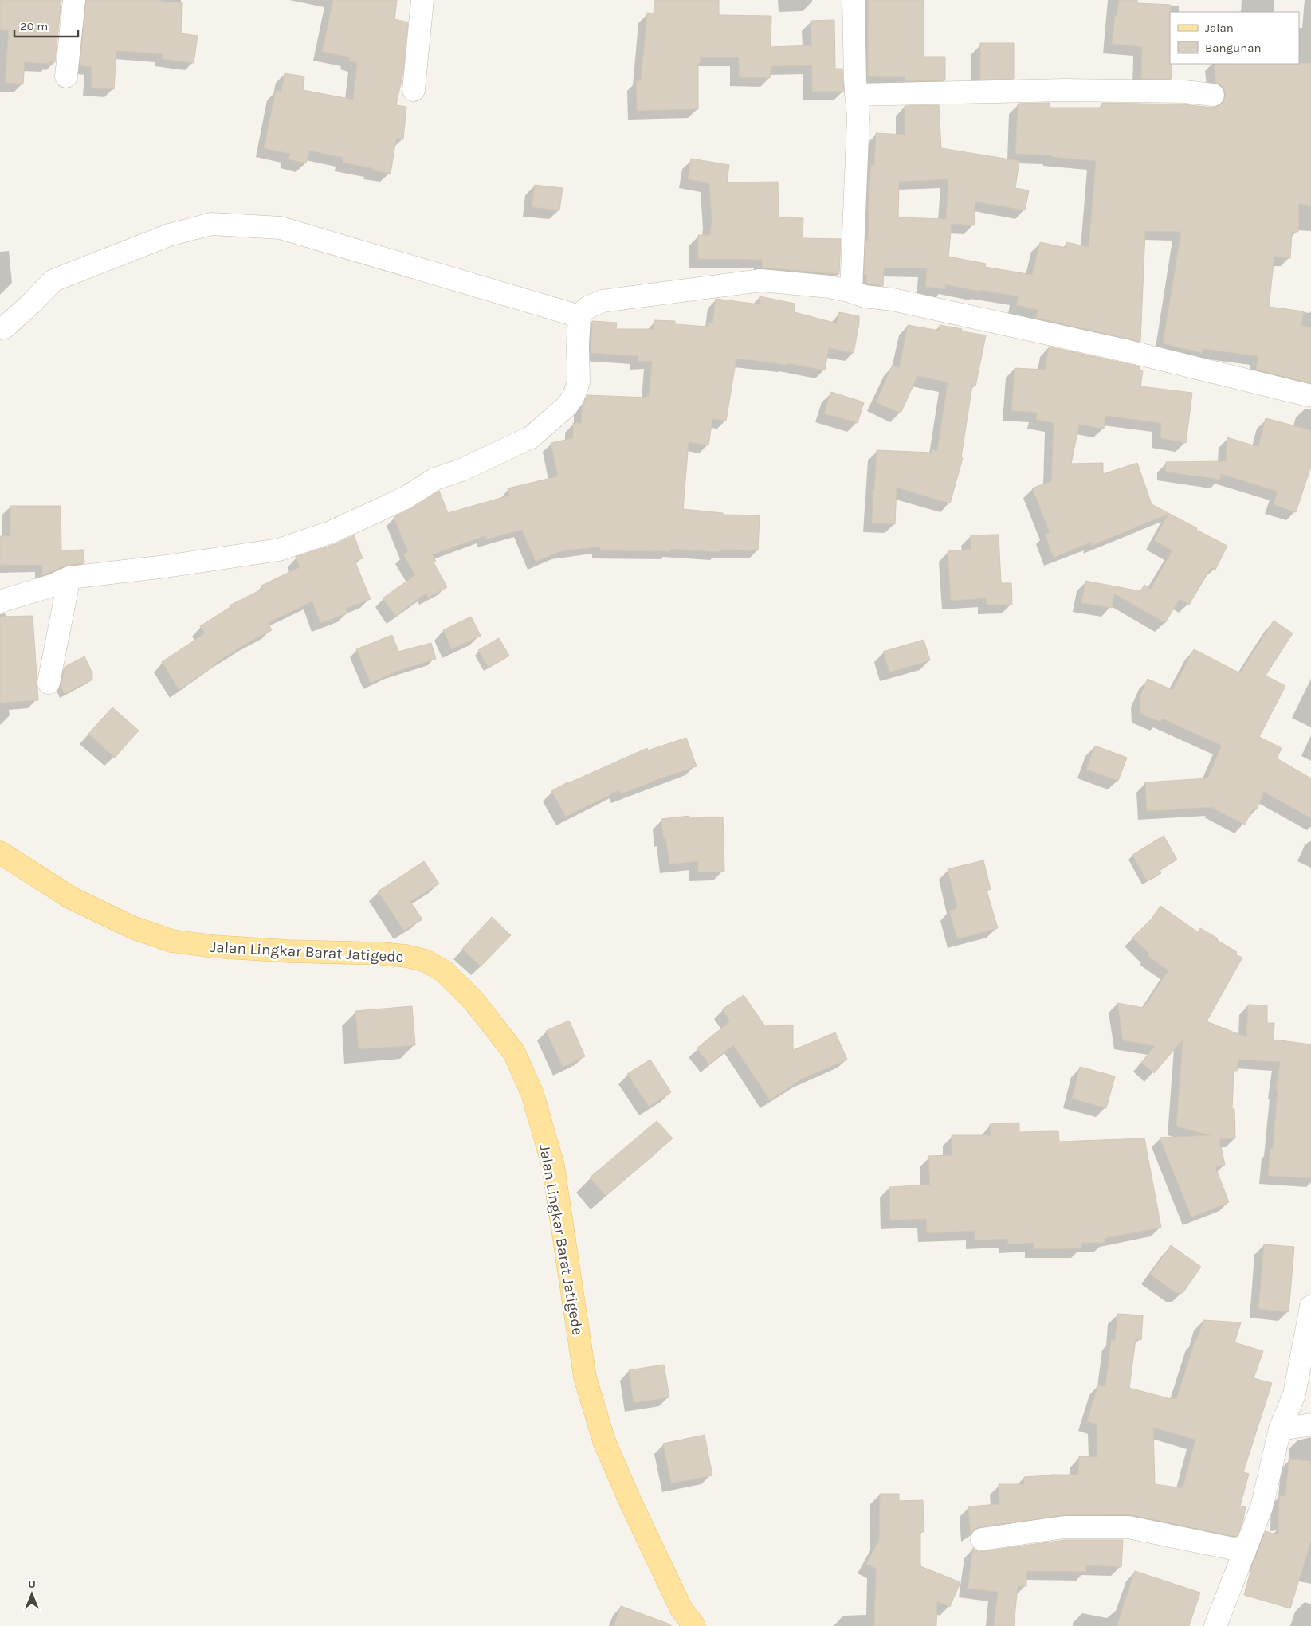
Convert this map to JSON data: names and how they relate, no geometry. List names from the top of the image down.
{
  "streets": {
    "main road": ["Jalan Lingkar Barat Jatigede"]
  },
  "legend": ["Jalan", "Bangunan"],
  "scale_bar": "20 m",
  "north": "top"
}
